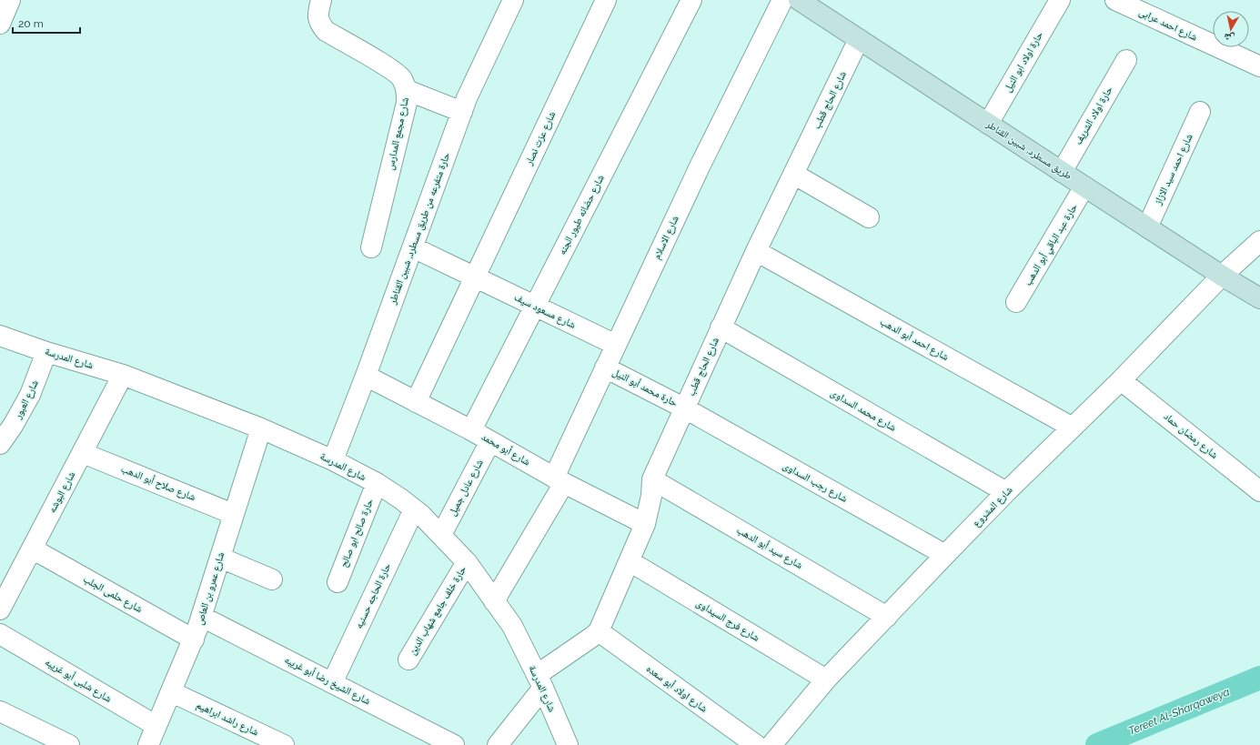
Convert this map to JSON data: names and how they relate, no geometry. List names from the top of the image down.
{
  "streets": {
    "main road": ["طريق مسطرد, شبين القناطر"],
    "street": [
      "شارع احمد عرابى",
      "حارة اولاد ابو النيل",
      "شارع الحاج قطب",
      "حارة اولاد الشريف",
      "شارع مجمع المدارس",
      "شارع عزت نصار",
      "شارع احمد سيد الازاز",
      "شارع حضانه طيور الجنه",
      "حارة متفرعه من طريق مسطرد, شبين القناطر",
      "شارع الاسلام",
      "حارة عبد الباقي أبو الدهب",
      "شارع مسعود سيف",
      "شارع احمد أبو الدهب",
      "شارع المدرسة",
      "حارة محمد أبو النيل",
      "شارع العبور",
      "شارع محمد السداوى",
      "شارع رمضان حماد",
      "شارع أبو محمد",
      "شارع رجب السداوى",
      "شارع صلاح أبو الدهب",
      "شارع عادل جميل",
      "شارع البوشه",
      "شارع المشروع",
      "حارة صالح ابو صالح",
      "شارع سيد أبو الدهب",
      "شارع عمرو بن العاص",
      "شارع حلمى الجلب",
      "حارة الحاجه حسنيه",
      "حارة خلف جامع شهاب الدين",
      "شارع فرج السيداوى",
      "شارع شلبى أبو غريبه",
      "شارع الشيخ رضا أبو غريبه",
      "شارع اولاد أبو سعده",
      "شارع راشد ابراهيم"
    ]
  },
  "crossings": [
    ["حارة اولاد ابو النيل", "طريق مسطرد, شبين القناطر"],
    ["شارع الحاج قطب", "طريق مسطرد, شبين القناطر"],
    ["شارع الحاج قطب", "شارع احمد أبو الدهب"],
    ["شارع الحاج قطب", "شارع المدرسة"],
    ["شارع الحاج قطب", "حارة محمد أبو النيل"],
    ["شارع الحاج قطب", "شارع محمد السداوى"],
    ["شارع الحاج قطب", "شارع أبو محمد"],
    ["شارع الحاج قطب", "شارع رجب السداوى"],
    ["شارع الحاج قطب", "شارع سيد أبو الدهب"],
    ["شارع الحاج قطب", "شارع فرج السيداوى"],
    ["شارع الحاج قطب", "شارع اولاد أبو سعده"],
    ["حارة اولاد الشريف", "طريق مسطرد, شبين القناطر"],
    ["شارع عزت نصار", "شارع مسعود سيف"],
    ["طريق مسطرد, شبين القناطر", "شارع احمد سيد الازاز"],
    ["طريق مسطرد, شبين القناطر", "حارة عبد الباقي أبو الدهب"],
    ["طريق مسطرد, شبين القناطر", "شارع المشروع"],
    ["شارع حضانه طيور الجنه", "شارع مسعود سيف"],
    ["شارع حضانه طيور الجنه", "شارع أبو محمد"],
    ["حارة متفرعه من طريق مسطرد, شبين القناطر", "شارع مسعود سيف"],
    ["حارة متفرعه من طريق مسطرد, شبين القناطر", "شارع المدرسة"],
    ["حارة متفرعه من طريق مسطرد, شبين القناطر", "شارع أبو محمد"],
    ["شارع الاسلام", "شارع مسعود سيف"],
    ["شارع الاسلام", "شارع المدرسة"],
    ["شارع الاسلام", "حارة محمد أبو النيل"],
    ["شارع الاسلام", "شارع أبو محمد"],
    ["شارع احمد أبو الدهب", "شارع المشروع"],
    ["شارع المدرسة", "شارع العبور"],
    ["شارع المدرسة", "شارع عادل جميل"],
    ["شارع المدرسة", "شارع البوشه"],
    ["شارع المدرسة", "حارة صالح ابو صالح"],
    ["شارع المدرسة", "شارع عمرو بن العاص"],
    ["شارع المدرسة", "حارة الحاجه حسنيه"],
    ["شارع المدرسة", "حارة خلف جامع شهاب الدين"],
    ["حارة محمد أبو النيل", "شارع رجب السداوى"],
    ["شارع محمد السداوى", "شارع المشروع"],
    ["شارع رمضان حماد", "شارع المشروع"],
    ["شارع أبو محمد", "شارع عادل جميل"],
    ["شارع رجب السداوى", "شارع المشروع"],
    ["شارع صلاح أبو الدهب", "شارع البوشه"],
    ["شارع صلاح أبو الدهب", "شارع عمرو بن العاص"],
    ["شارع البوشه", "شارع حلمى الجلب"],
    ["شارع المشروع", "شارع سيد أبو الدهب"],
    ["شارع المشروع", "شارع فرج السيداوى"],
    ["شارع عمرو بن العاص", "شارع حلمى الجلب"],
    ["شارع عمرو بن العاص", "شارع شلبى أبو غريبه"],
    ["شارع عمرو بن العاص", "شارع الشيخ رضا أبو غريبه"],
    ["شارع عمرو بن العاص", "شارع راشد ابراهيم"],
    ["حارة الحاجه حسنيه", "شارع الشيخ رضا أبو غريبه"]
  ],
  "water": ["Tereet Al-Sharqaweya"],
  "scale_bar": "20 m",
  "north": "bottom"
}
